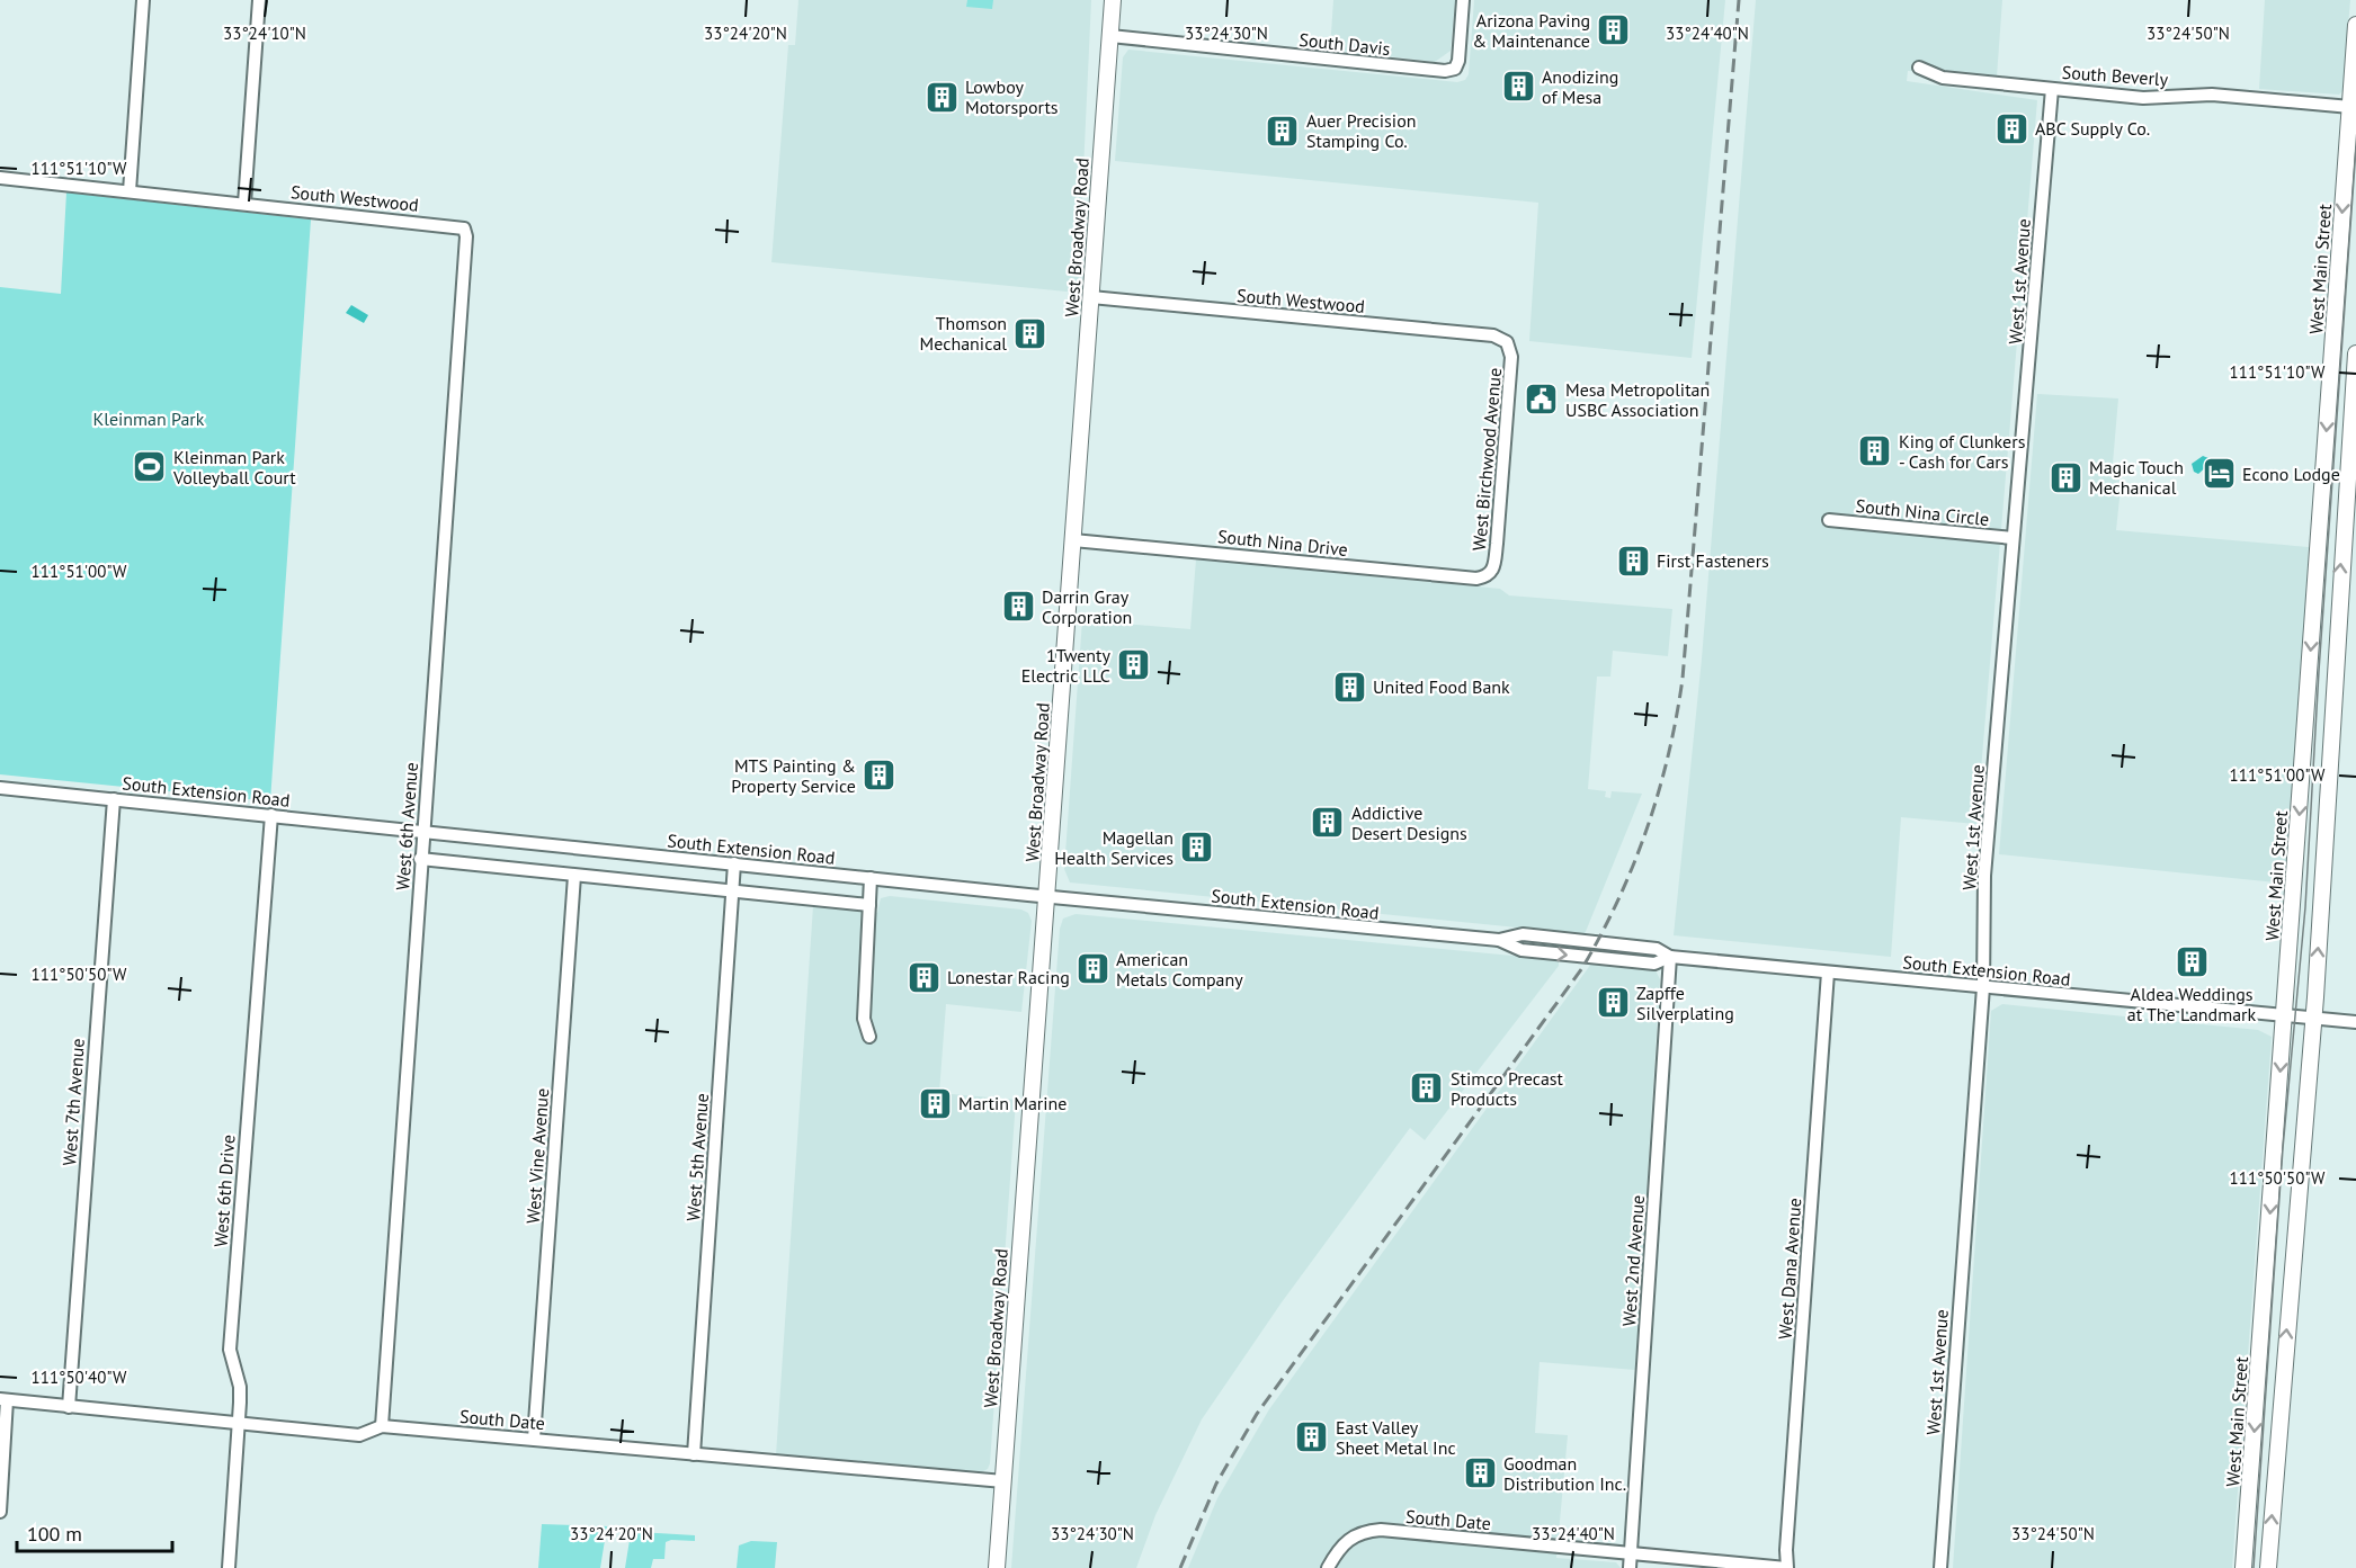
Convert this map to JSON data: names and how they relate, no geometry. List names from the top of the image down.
{
  "streets": {
    "main road": ["West Broadway Road", "West Main Street"],
    "street": [
      "South Davis",
      "South Beverly",
      "South Westwood",
      "West 1st Avenue",
      "West Birchwood Avenue",
      "South Nina Circle",
      "South Nina Drive",
      "South Extension Road",
      "West 6th Avenue",
      "West 7th Avenue",
      "West Vine Avenue",
      "West 5th Avenue",
      "West 6th Drive",
      "West 2nd Avenue",
      "West Dana Avenue",
      "South Date"
    ]
  },
  "crossings": [
    ["South Davis", "West Broadway Road"],
    ["South Beverly", "West Main Street"],
    ["South Beverly", "West 1st Avenue"],
    ["South Westwood", "West Broadway Road"],
    ["South Westwood", "West Birchwood Avenue"],
    ["South Westwood", "West 6th Avenue"],
    ["West Broadway Road", "South Nina Drive"],
    ["West Broadway Road", "South Extension Road"],
    ["West Broadway Road", "South Date"],
    ["West Main Street", "South Extension Road"],
    ["West 1st Avenue", "South Nina Circle"],
    ["West 1st Avenue", "South Extension Road"],
    ["West Birchwood Avenue", "South Nina Drive"],
    ["South Extension Road", "West 6th Avenue"],
    ["South Extension Road", "West 7th Avenue"],
    ["South Extension Road", "West 5th Avenue"],
    ["South Extension Road", "West 6th Drive"],
    ["South Extension Road", "West 2nd Avenue"],
    ["South Extension Road", "West Dana Avenue"],
    ["West 6th Avenue", "South Date"],
    ["West 7th Avenue", "South Date"],
    ["West Vine Avenue", "South Date"],
    ["West 5th Avenue", "South Date"],
    ["West 6th Drive", "South Date"],
    ["West 2nd Avenue", "South Date"],
    ["West Dana Avenue", "South Date"]
  ],
  "parks": ["Kleinman Park"],
  "places": {
    "building": [
      "Arizona Paving & Maintenance",
      "Anodizing of Mesa",
      "Lowboy Motorsports",
      "ABC Supply Co.",
      "Auer Precision Stamping Co.",
      "Thomson Mechanical",
      "King of Clunkers - Cash for Cars",
      "Magic Touch Mechanical",
      "First Fasteners",
      "Darrin Gray Corporation",
      "1Twenty Electric LLC",
      "United Food Bank",
      "MTS Painting & Property Service",
      "Addictive Desert Designs",
      "Magellan Health Services",
      "Aldea Weddings at The Landmark",
      "American Metals Company",
      "Lonestar Racing",
      "Zapffe Silverplating",
      "Stimco Precast Products",
      "Martin Marine",
      "East Valley Sheet Metal Inc",
      "Goodman Distribution Inc."
    ],
    "public building": ["Mesa Metropolitan USBC Association"],
    "sports": ["Kleinman Park Volleyball Court"],
    "hotel": ["Econo Lodge"]
  },
  "scale_bar": "100 m",
  "coordinates": [
    "33°24'10\"N",
    "33°24'20\"N",
    "33°24'30\"N",
    "33°24'40\"N",
    "33°24'50\"N",
    "111°51'10\"W",
    "111°51'00\"W",
    "111°50'50\"W",
    "111°50'40\"W"
  ]
}
